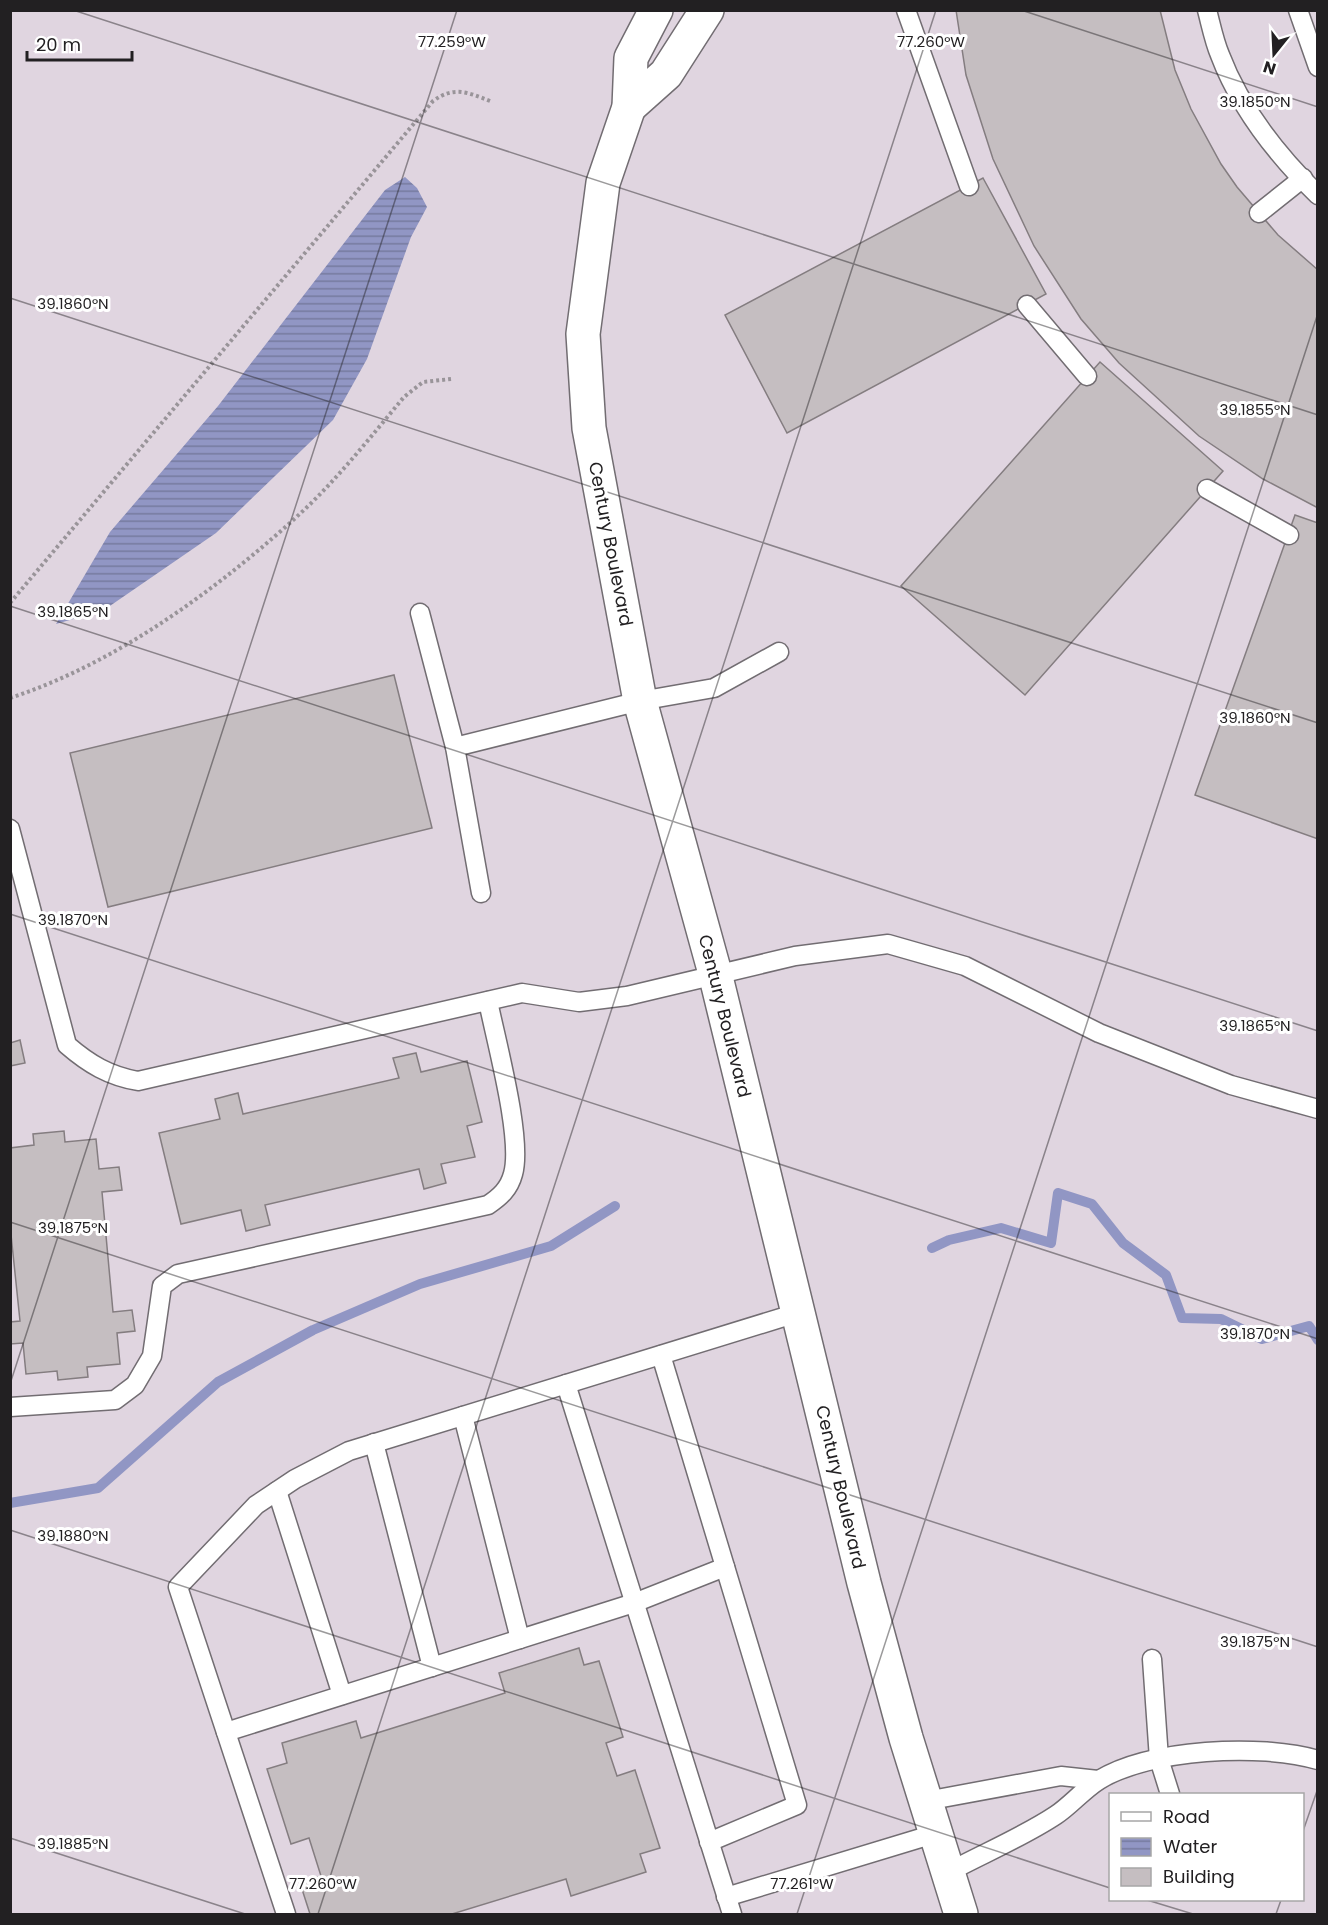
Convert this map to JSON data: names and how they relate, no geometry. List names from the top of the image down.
{
  "streets": {
    "street": ["Century Boulevard"]
  },
  "legend": ["Road", "Water", "Building"],
  "scale_bar": "20 m",
  "north": "bottom",
  "coordinates": [
    "77.259°W",
    "77.260°W",
    "39.1850°N",
    "39.1860°N",
    "39.1855°N",
    "39.1865°N",
    "39.1870°N",
    "39.1875°N",
    "39.1880°N",
    "39.1885°N",
    "77.261°W"
  ]
}
